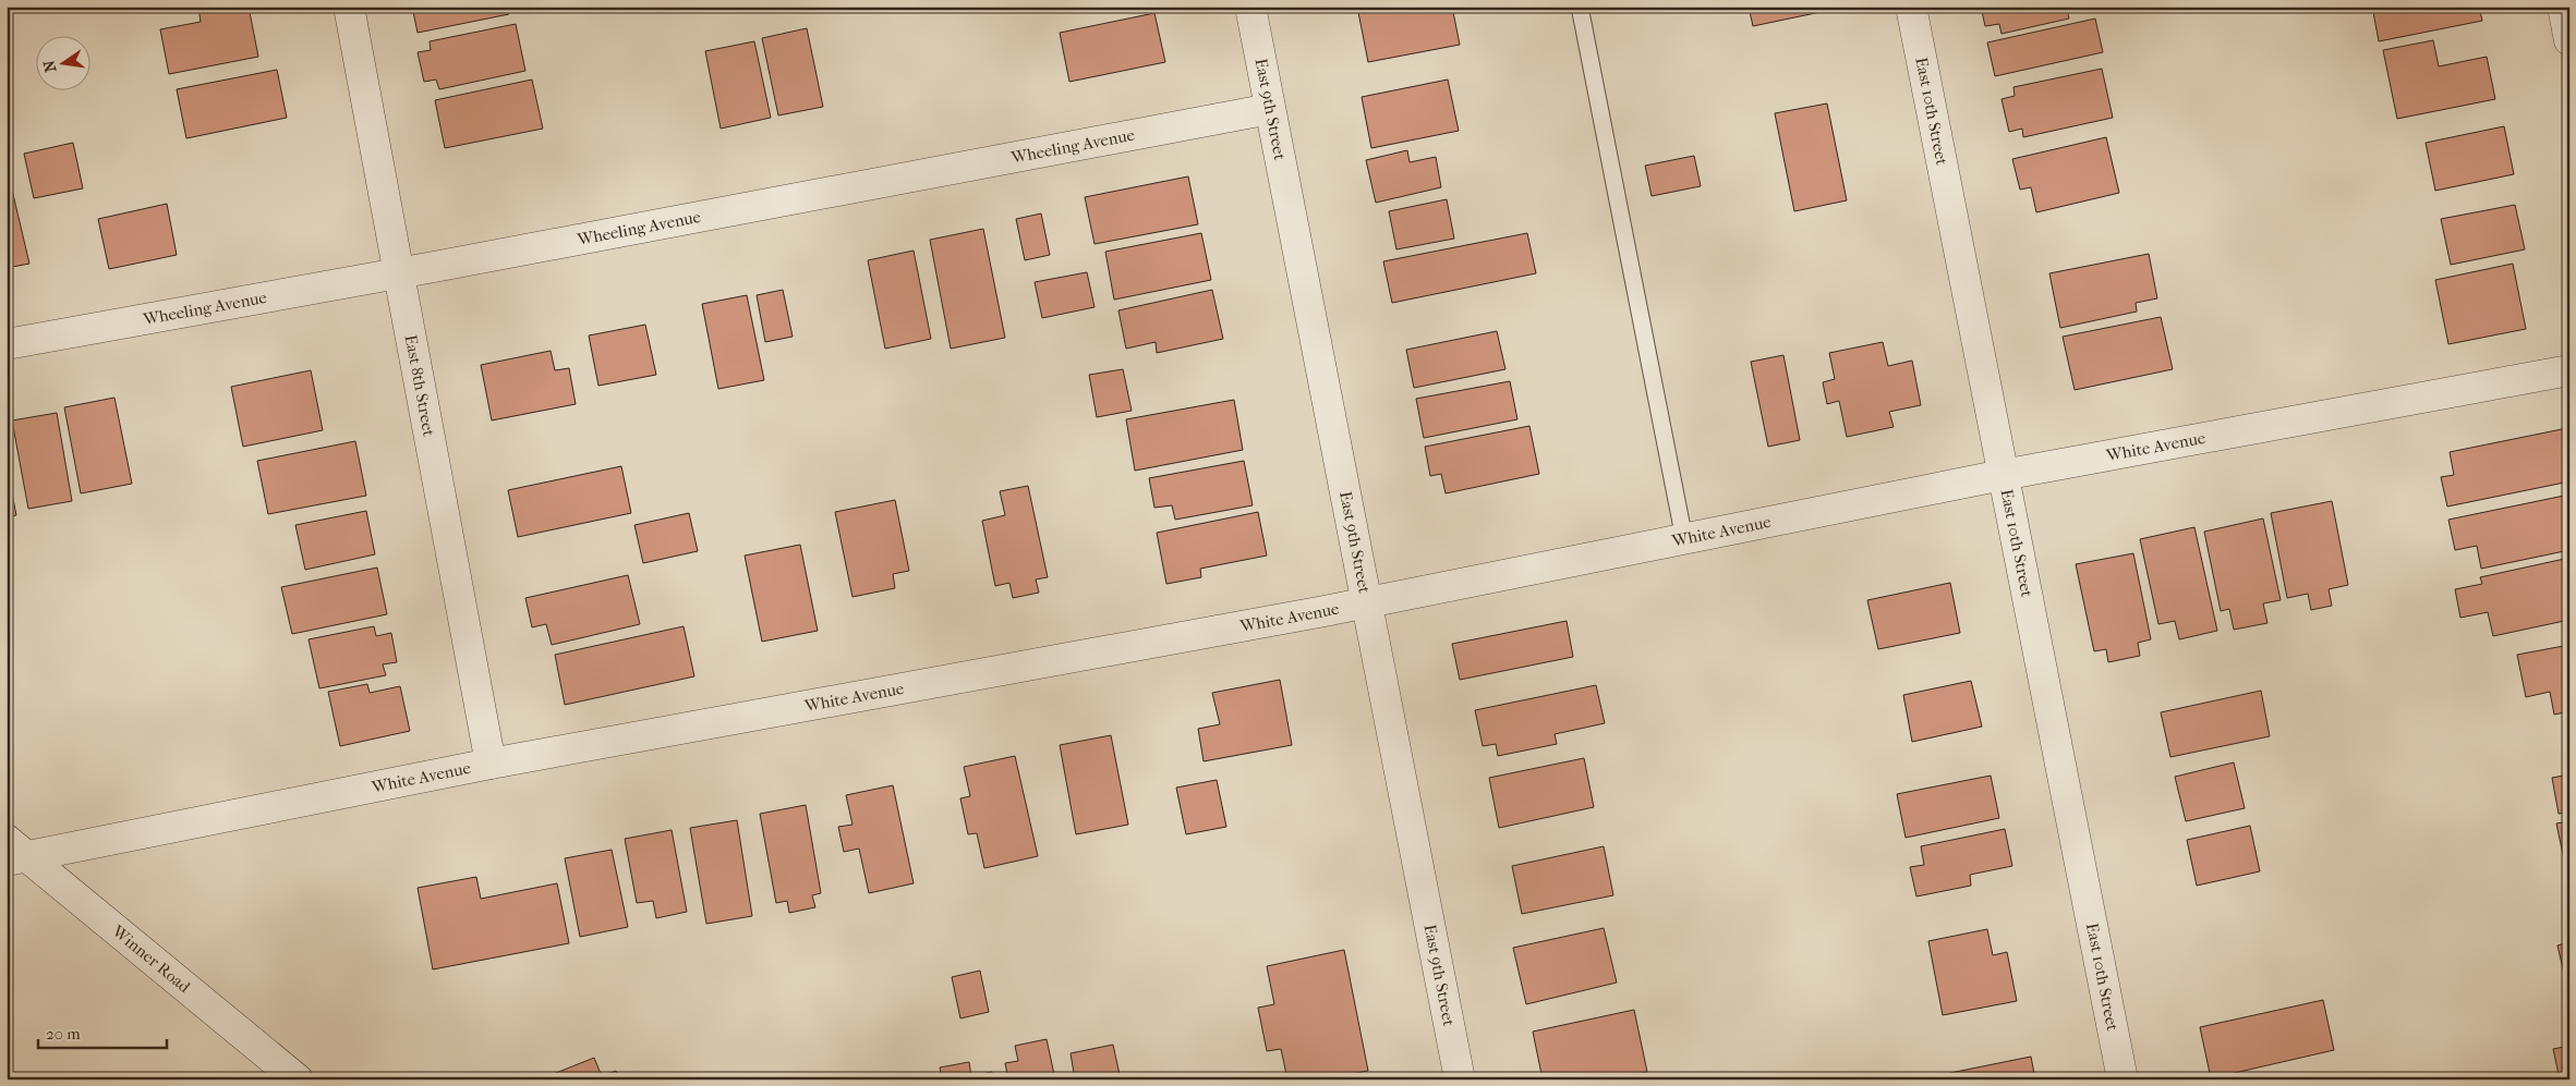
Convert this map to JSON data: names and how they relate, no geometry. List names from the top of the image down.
{
  "streets": {
    "street": [
      "East 9th Street",
      "East 10th Street",
      "Wheeling Avenue",
      "East 8th Street",
      "White Avenue",
      "Winner Road"
    ]
  },
  "crossings": [
    ["East 9th Street", "Wheeling Avenue"],
    ["East 9th Street", "White Avenue"],
    ["East 10th Street", "White Avenue"],
    ["Wheeling Avenue", "East 8th Street"],
    ["East 8th Street", "White Avenue"],
    ["White Avenue", "Winner Road"]
  ],
  "scale_bar": "20 m",
  "north": "left"
}
